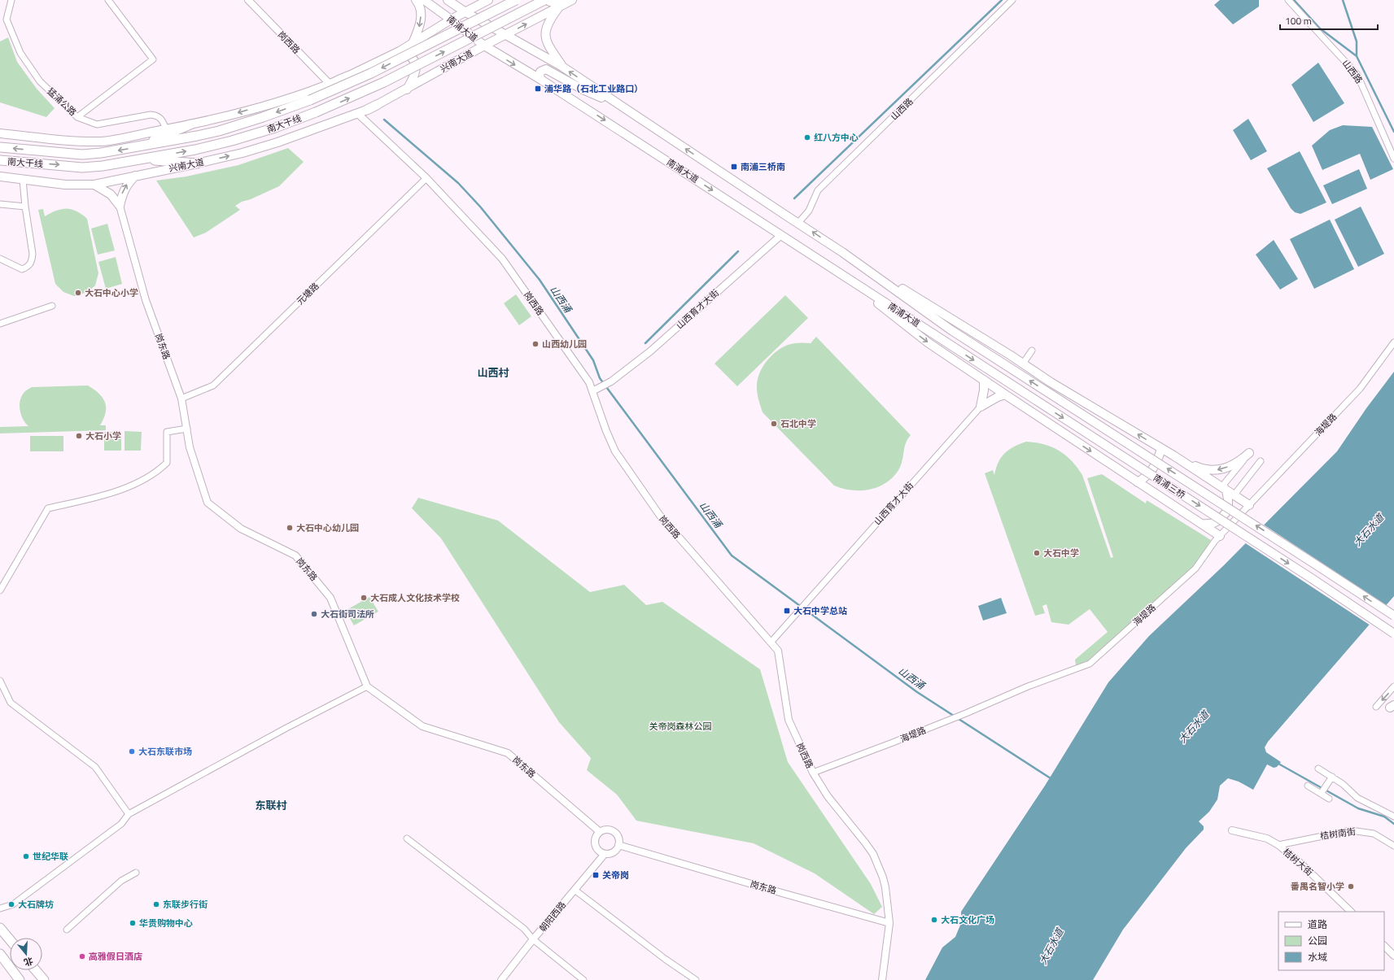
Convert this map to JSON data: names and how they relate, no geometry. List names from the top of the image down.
{
  "streets": {
    "main road": [
      "南浦大道",
      "兴南大道",
      "南大干线",
      "南浦三桥"
    ],
    "street": [
      "岗西路",
      "山西路",
      "猛涌公路",
      "元塘路",
      "山西育才大街",
      "岗东路",
      "海堤路",
      "桔树南街",
      "桔树大街",
      "朝阳西路"
    ]
  },
  "crossings": [
    ["南浦大道", "兴南大道"],
    ["南浦大道", "山西路"],
    ["南浦大道", "山西育才大街"],
    ["南浦大道", "南浦三桥"],
    ["岗西路", "兴南大道"],
    ["岗西路", "元塘路"],
    ["岗西路", "山西育才大街"],
    ["岗西路", "岗东路"],
    ["岗西路", "海堤路"],
    ["元塘路", "岗东路"],
    ["岗东路", "朝阳西路"],
    ["桔树南街", "桔树大街"]
  ],
  "districts": ["山西村", "东联村"],
  "water": ["山西涌", "大石水道"],
  "parks": ["关帝岗森林公园"],
  "places": {
    "transit": [
      "浦华路（石北工业路口）",
      "南浦三桥南",
      "大石中学总站",
      "关帝岗"
    ],
    "other": [
      "红八方中心",
      "大石中心小学",
      "山西幼儿园",
      "石北中学",
      "大石小学",
      "大石中心幼儿园",
      "大石中学",
      "大石成人文化技术学校",
      "大石街司法所",
      "大石东联市场",
      "世纪华联",
      "番禺名智小学",
      "大石牌坊",
      "东联步行街",
      "大石文化广场",
      "华贵购物中心",
      "高雅假日酒店"
    ]
  },
  "legend": ["道路", "公园", "水域"],
  "scale_bar": "100 m",
  "north": "bottom"
}
